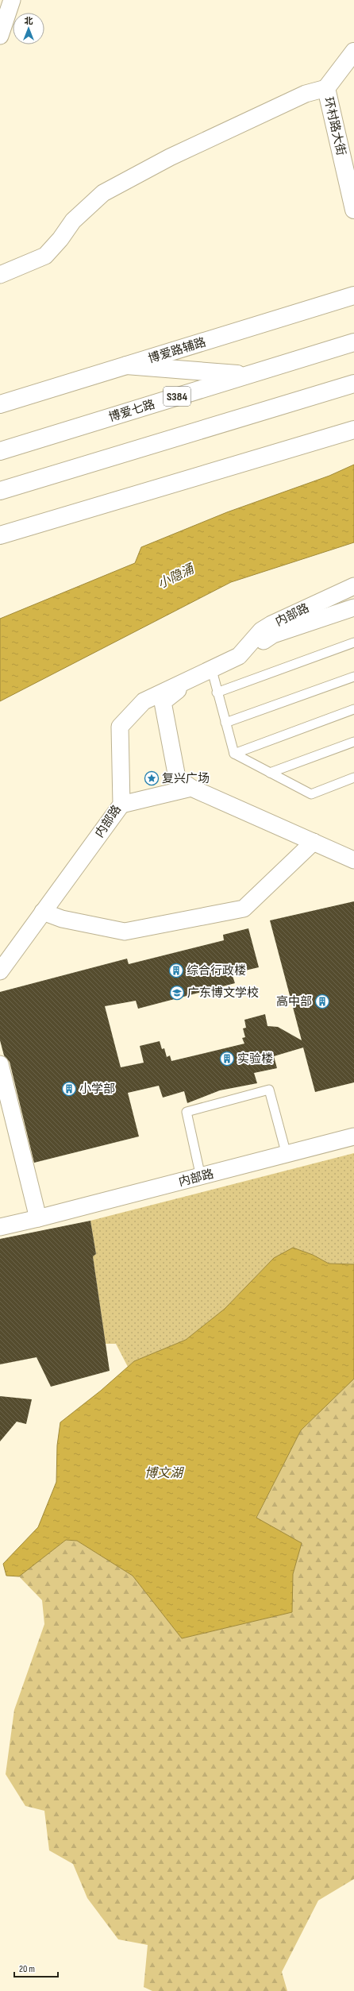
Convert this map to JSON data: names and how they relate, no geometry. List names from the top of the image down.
{
  "streets": {
    "main road": [
      "环村路大街",
      "博爱路辅路",
      "S384",
      "博爱七路"
    ],
    "street": ["内部路"]
  },
  "water": ["小隐涌", "博文湖"],
  "places": {
    "place": ["复兴广场"],
    "building": [
      "综合行政楼",
      "高中部",
      "实验楼",
      "小学部"
    ],
    "school or university": ["广东博文学校"]
  },
  "scale_bar": "20 m",
  "north": "top"
}
